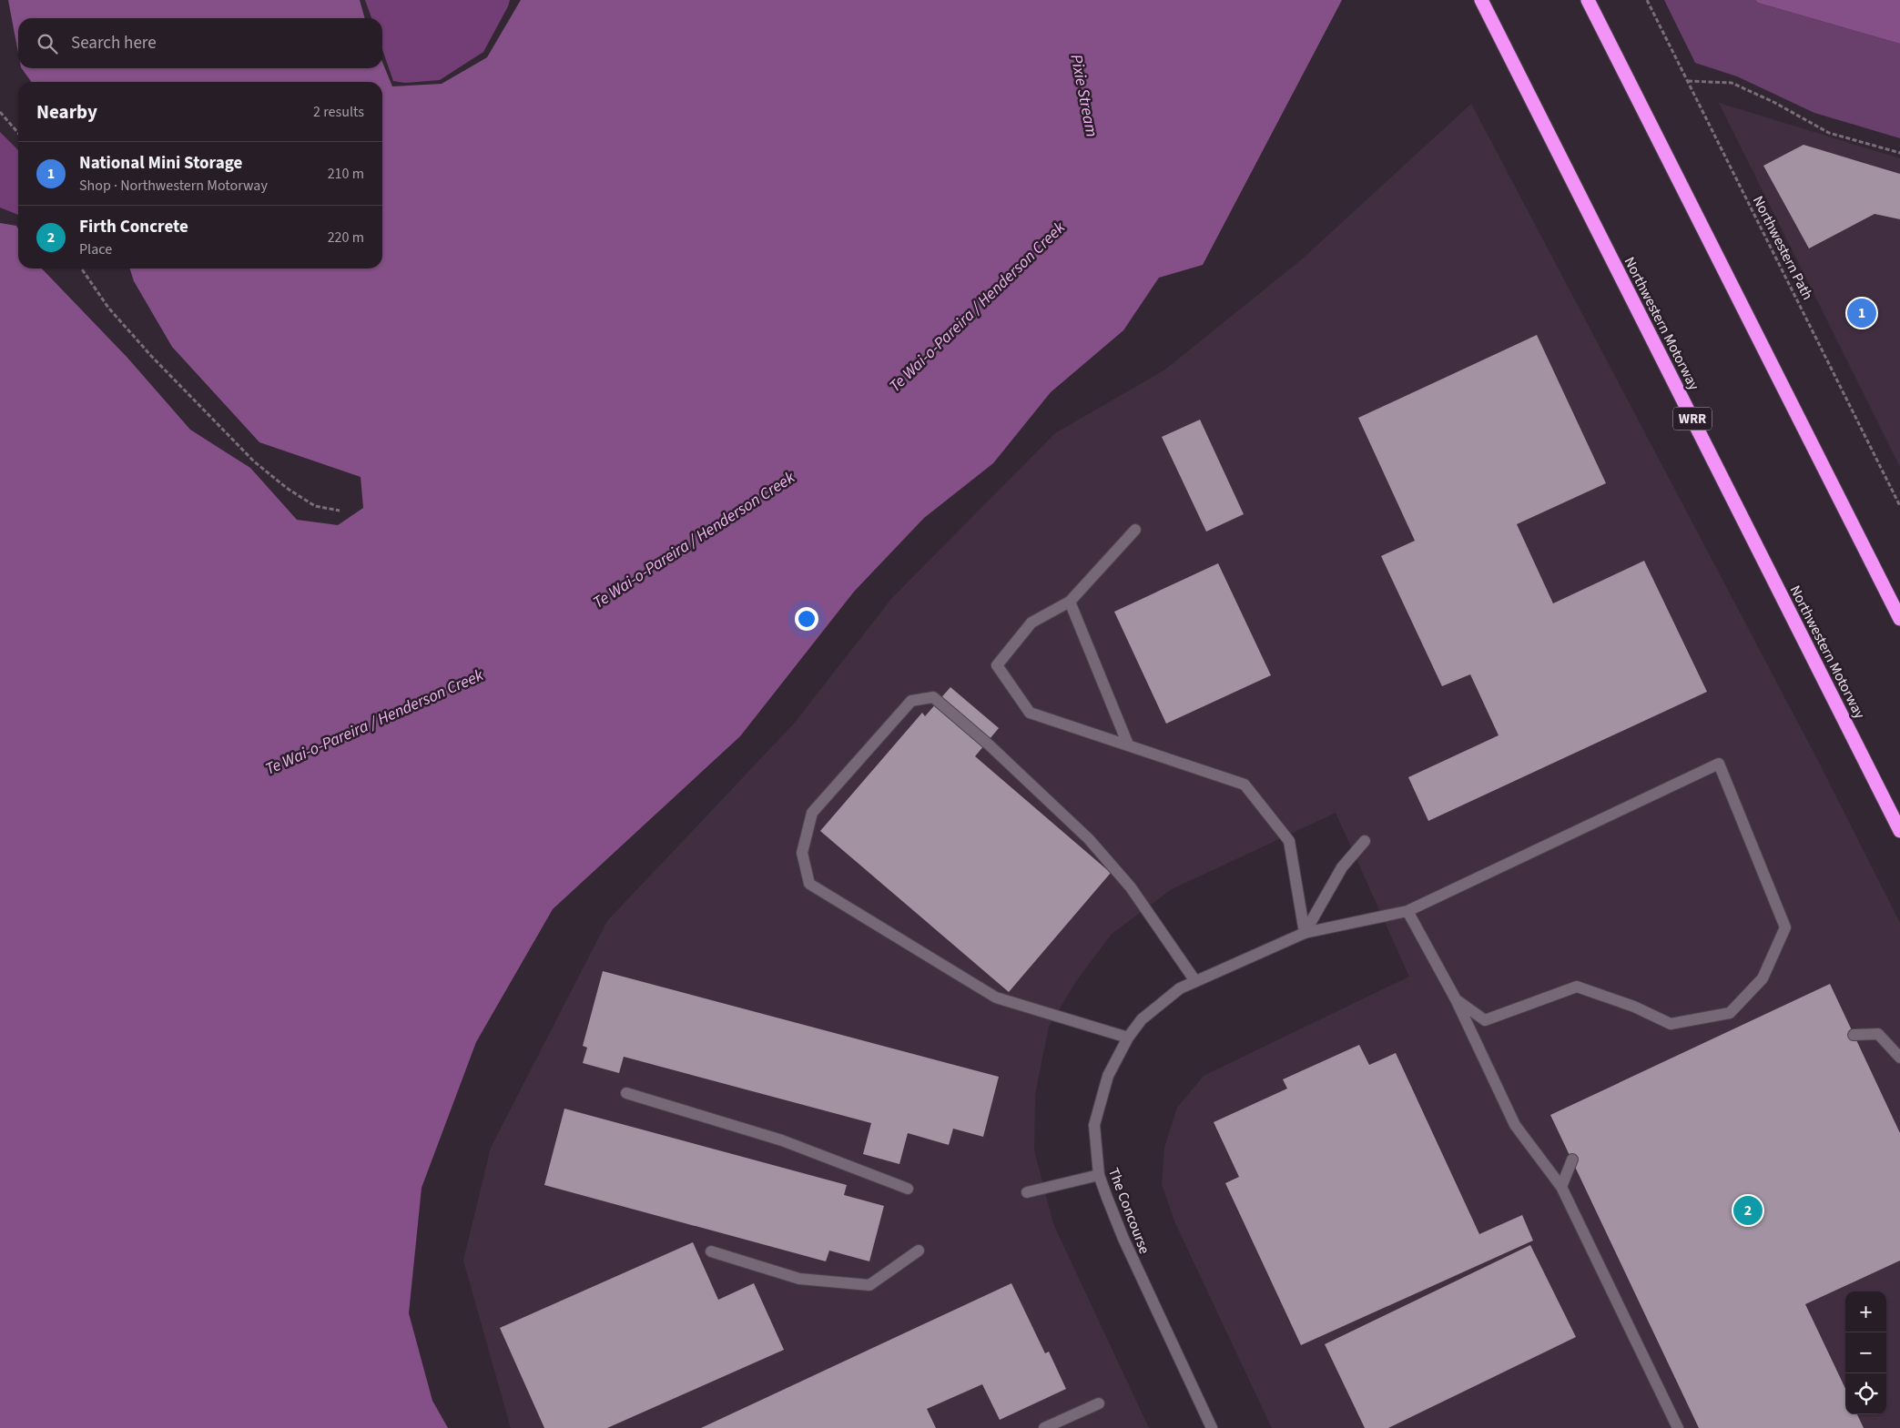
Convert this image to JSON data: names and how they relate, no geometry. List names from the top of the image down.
{
  "streets": {
    "highway": ["Northwestern Motorway", "WRR"],
    "street": ["The Concourse"],
    "path": ["Northwestern Path"]
  },
  "water": ["Pixie Stream", "Te Wai-o-Pareira / Henderson Creek"],
  "page": {
    "search": "Search here",
    "heading": ["Nearby", "2 results"],
    "list": [
      {
        "mark": "1",
        "name": "National Mini Storage",
        "note": "Shop · Northwestern Motorway",
        "value": "210 m"
      },
      {
        "mark": "2",
        "name": "Firth Concrete",
        "note": "Place",
        "value": "220 m"
      }
    ],
    "pins": ["1", "2"],
    "map_buttons": ["+", "−"]
  }
}
